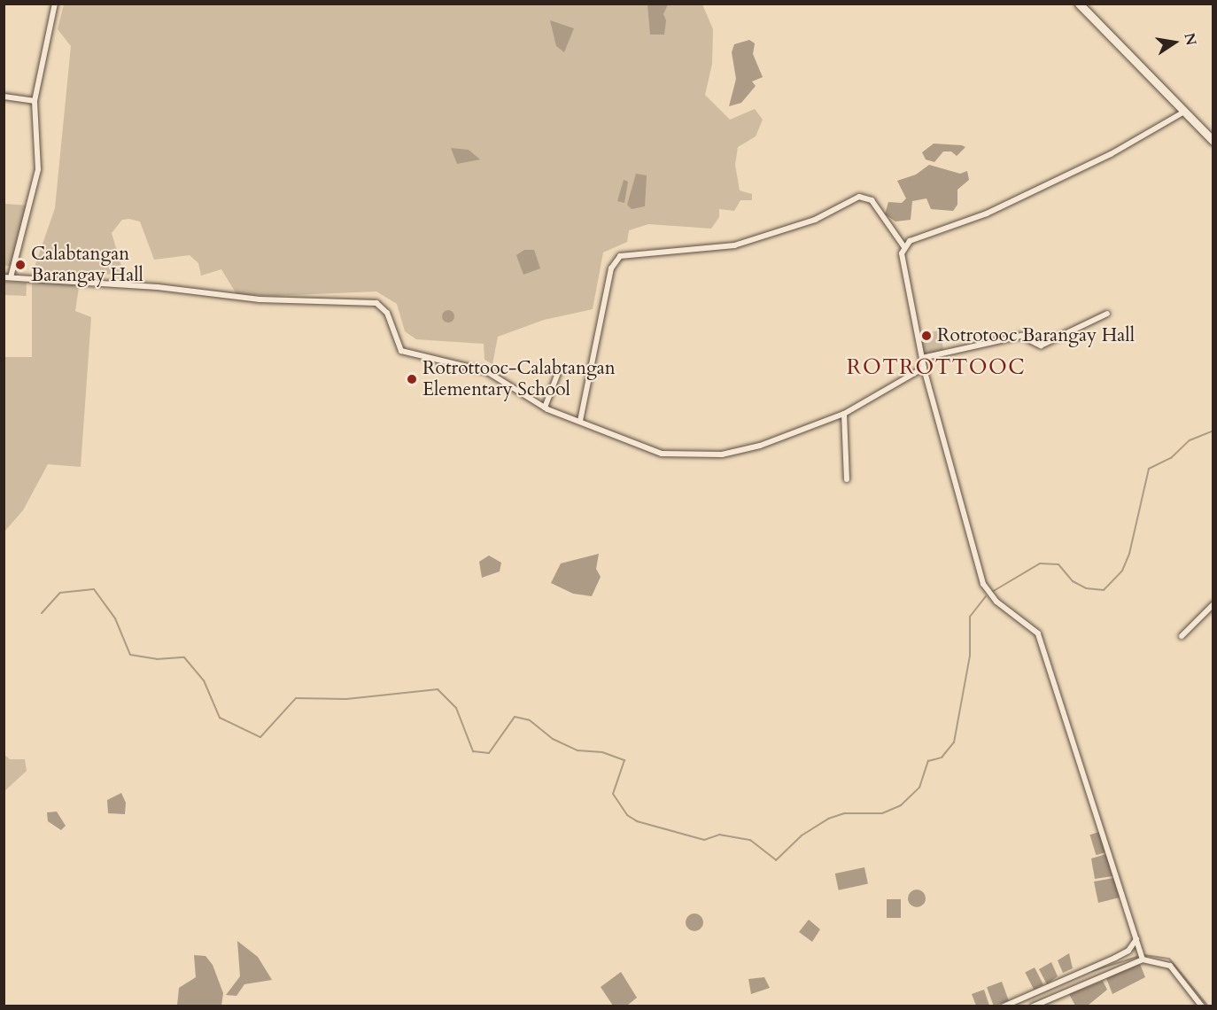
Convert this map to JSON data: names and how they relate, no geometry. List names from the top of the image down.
{
  "districts": ["ROTROTTOOC"],
  "places": ["Calabtangan Barangay Hall", "Rotrotooc Barangay Hall", "Rotrottooc-Calabtangan Elementary School"],
  "north": "right"
}
